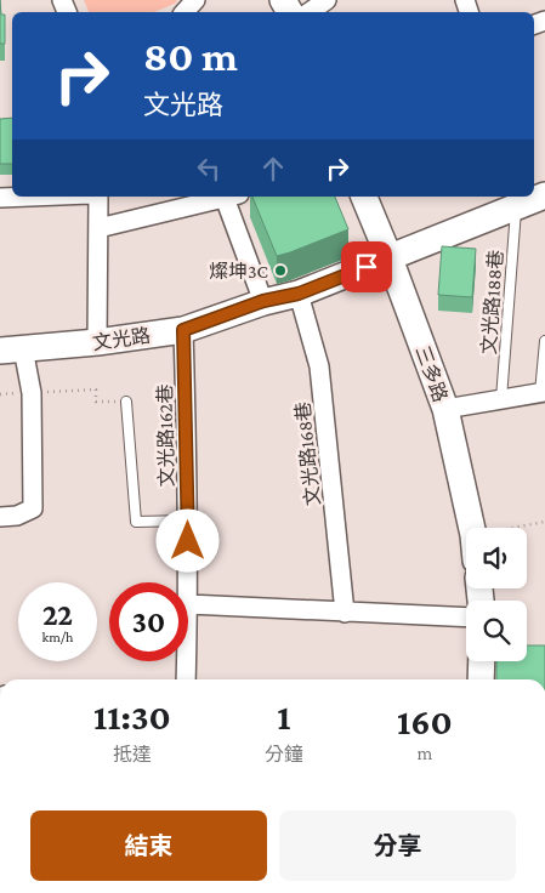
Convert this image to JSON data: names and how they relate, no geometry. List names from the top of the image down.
{
  "streets": {
    "street": [
      "文光路",
      "三多路",
      "文光路162巷",
      "文光路168巷"
    ],
    "lane": ["文光路188巷"]
  },
  "crossings": [
    ["文光路188巷", "文光路"],
    ["文光路", "三多路"],
    ["文光路", "文光路162巷"],
    ["文光路", "文光路168巷"]
  ],
  "places": ["燦坤3C"],
  "page": {
    "turn": ["80 m", "文光路"],
    "speed": "22 km/h",
    "limit": "30",
    "eta": [
      "11:30",
      "抵達",
      "1",
      "分鐘",
      "160",
      "m"
    ],
    "buttons": ["結束", "分享"]
  }
}
